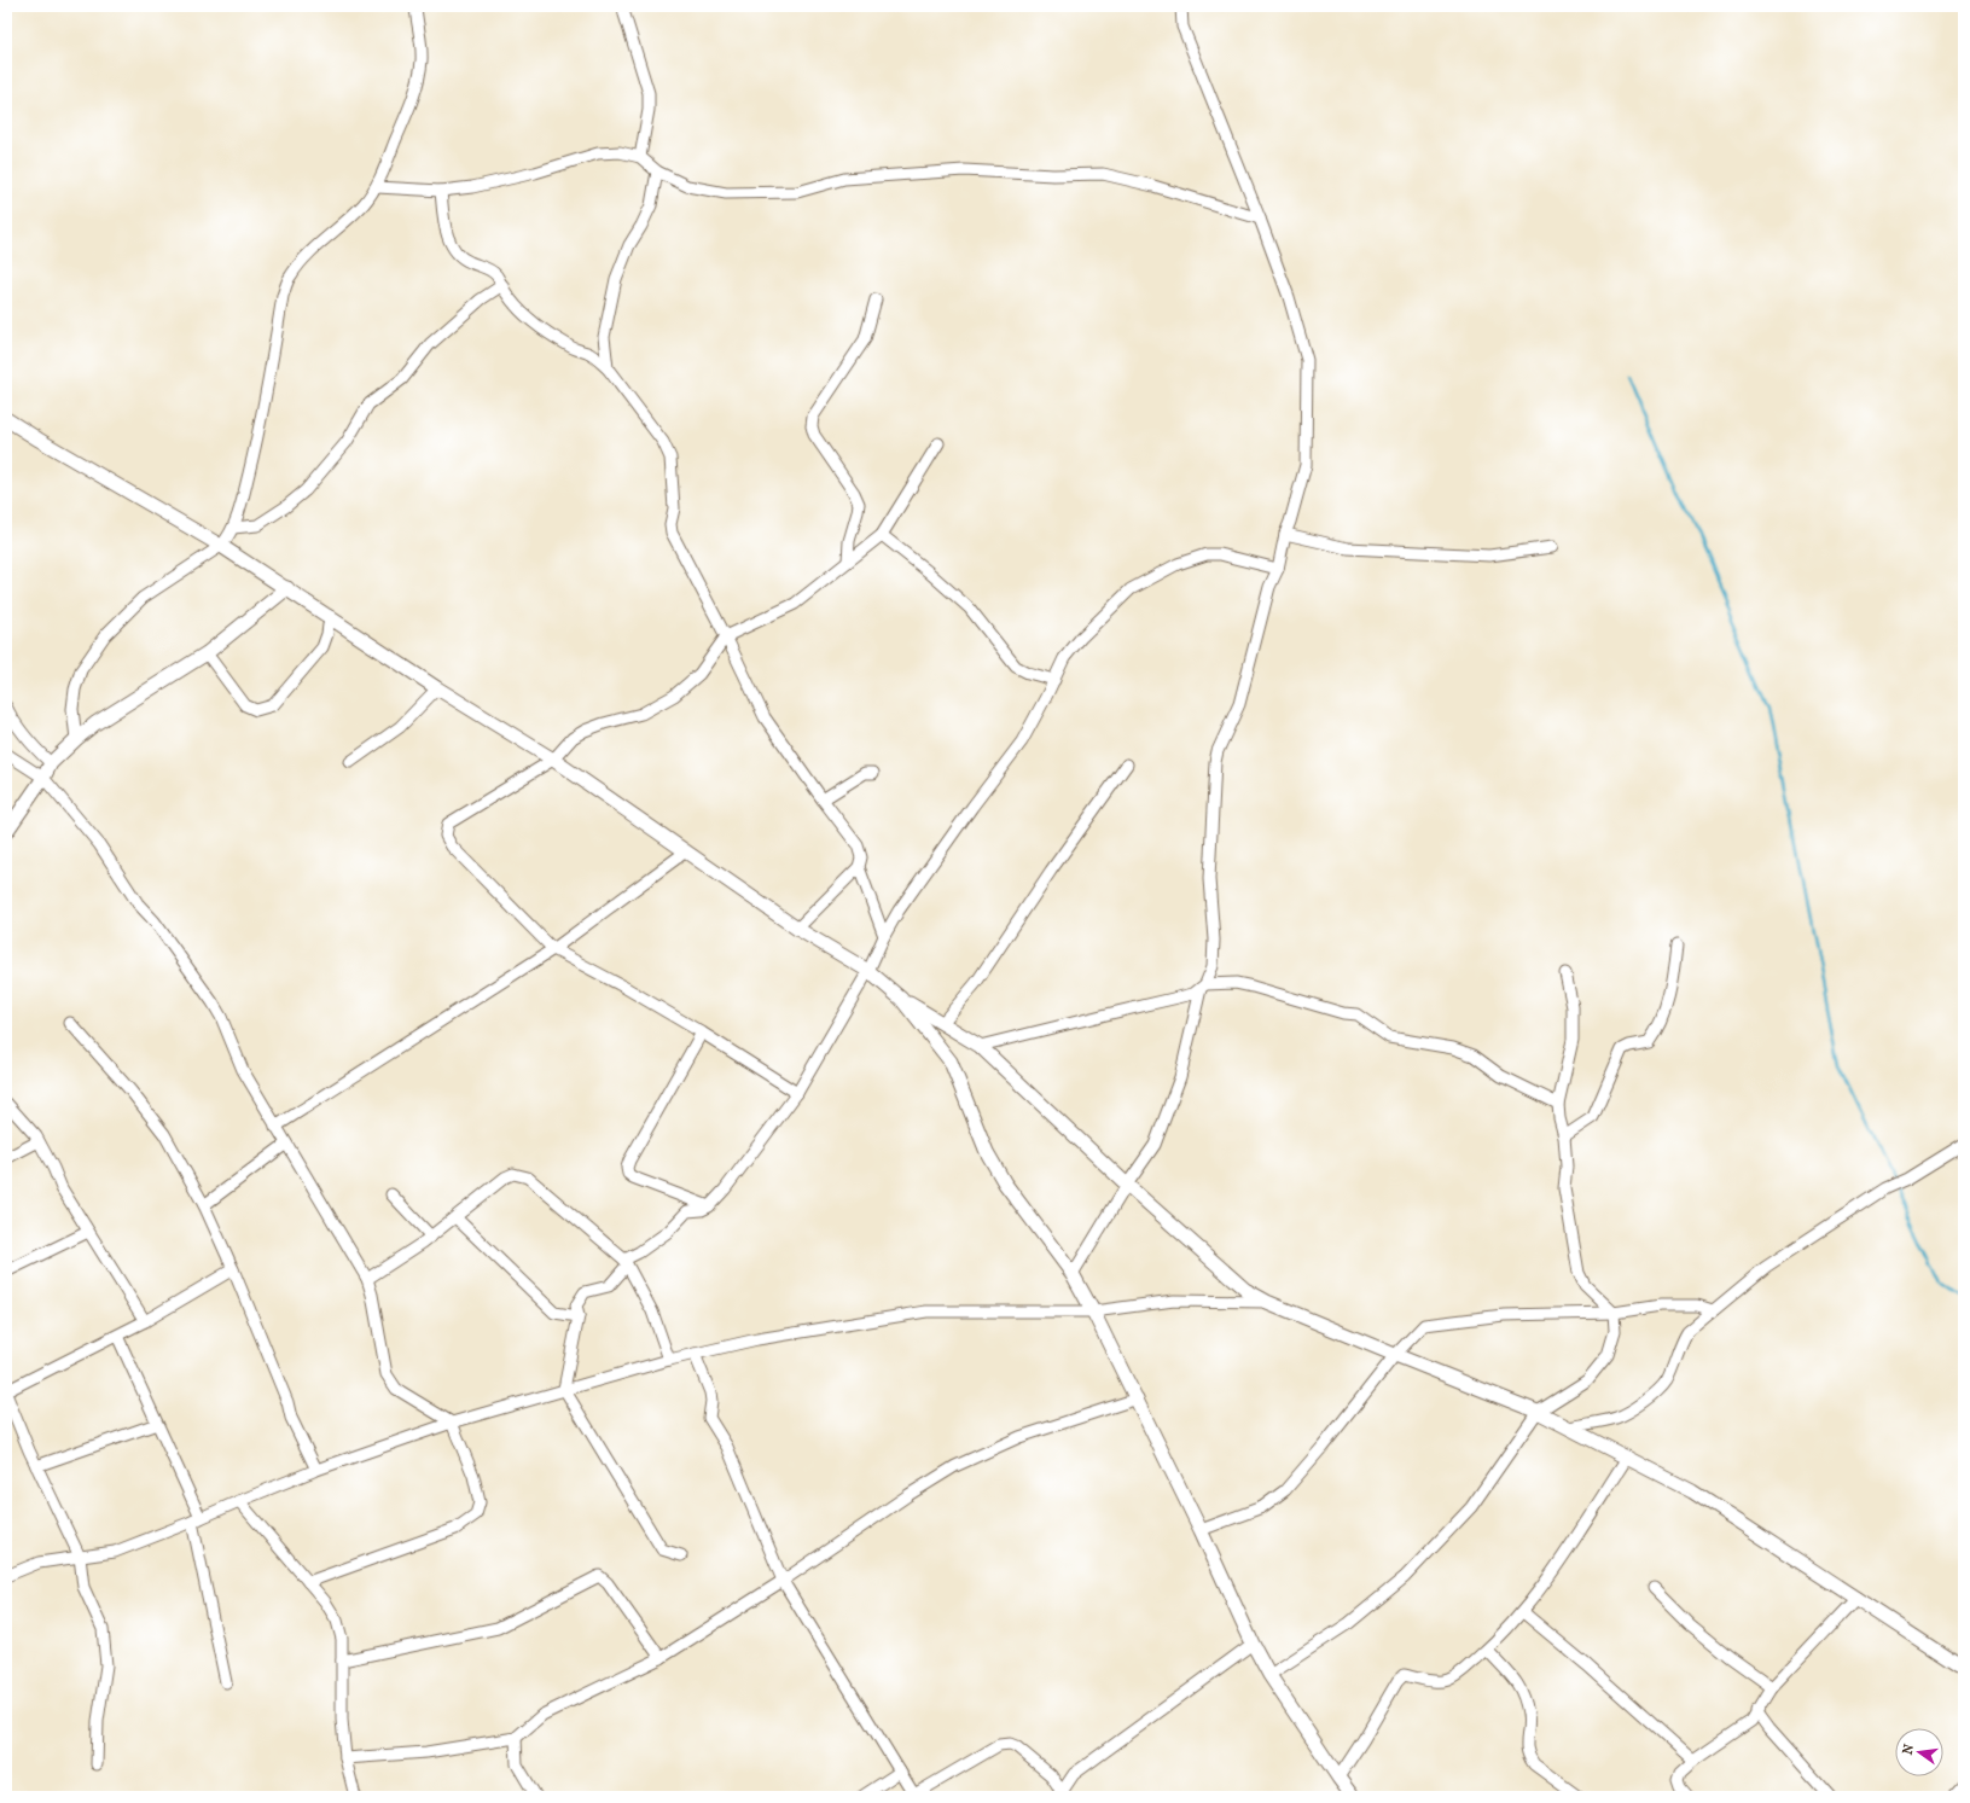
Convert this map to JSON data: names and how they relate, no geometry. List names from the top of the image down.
{
  "north": "left"
}
